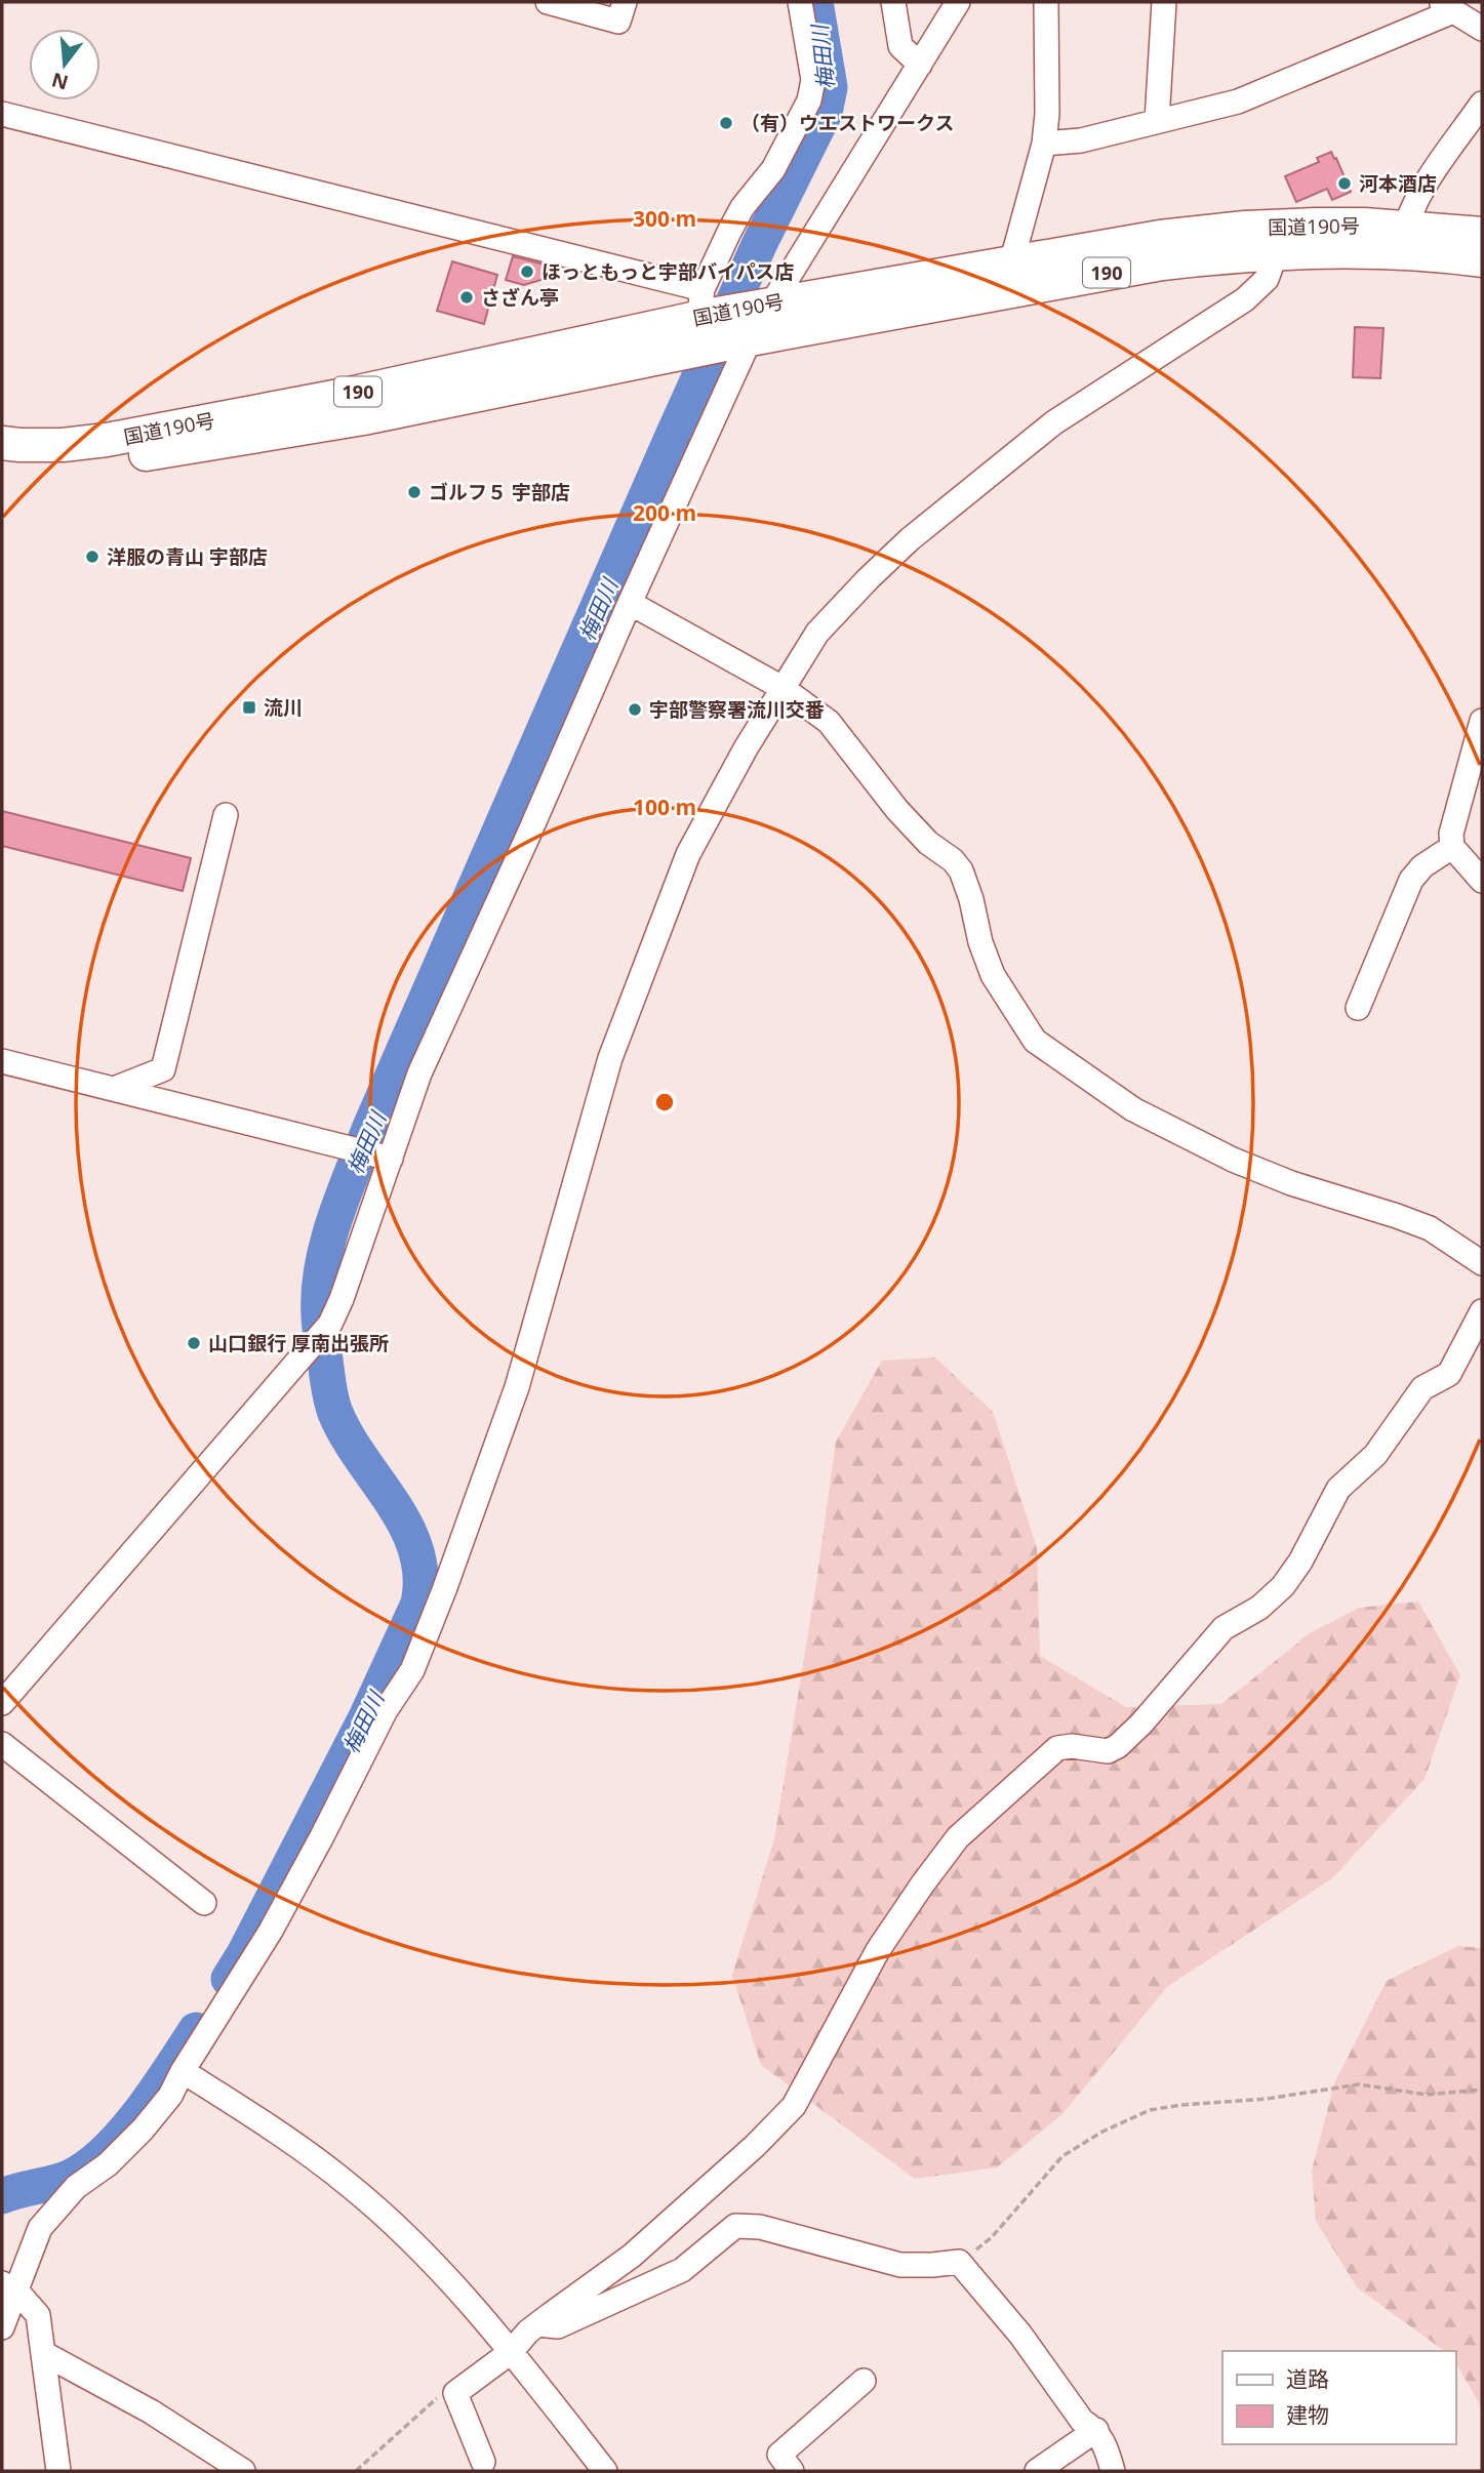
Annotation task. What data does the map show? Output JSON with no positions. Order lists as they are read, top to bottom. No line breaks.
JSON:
{"streets":{"highway":["国道190号","190"]},"water":["梅田川"],"places":{"other":["（有）ウエストワークス","河本酒店","ほっともっと宇部バイパス店","さざん亭","ゴルフ５ 宇部店","洋服の青山 宇部店","宇部警察署流川交番","山口銀行 厚南出張所"],"transit":["流川"]},"legend":["道路","建物"],"north":"bottom","rings":["300 m","200 m","100 m"]}
